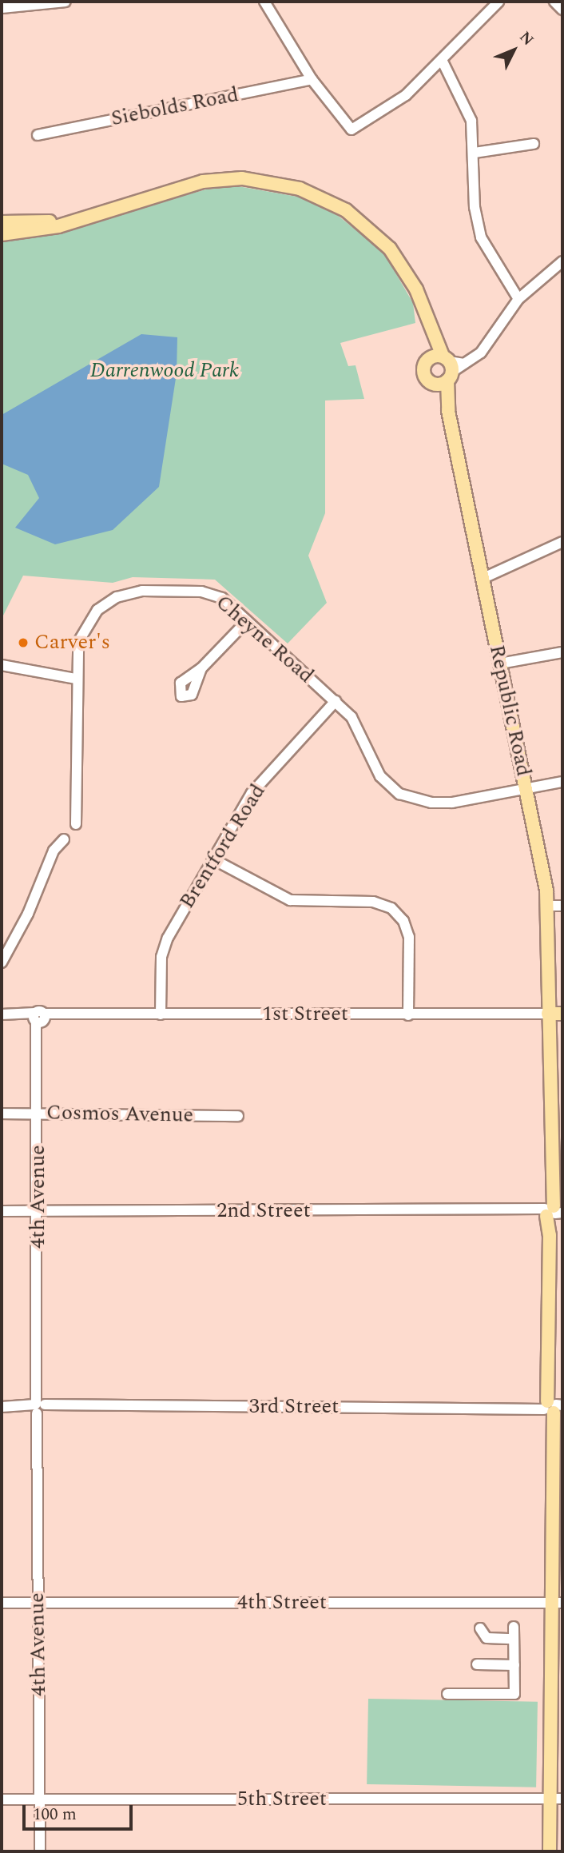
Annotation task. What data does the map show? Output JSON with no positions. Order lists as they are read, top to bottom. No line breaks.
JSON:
{"streets":{"main road":["Republic Road"],"street":["Siebolds Road","Cheyne Road","Brentford Road","1st Street","Cosmos Avenue","4th Avenue","2nd Street","3rd Street","4th Street","5th Street"]},"crossings":[["Cheyne Road","Republic Road"],["Cheyne Road","Brentford Road"],["Republic Road","1st Street"],["Republic Road","2nd Street"],["Brentford Road","1st Street"],["1st Street","4th Avenue"],["Cosmos Avenue","4th Avenue"],["4th Avenue","2nd Street"],["4th Avenue","3rd Street"],["4th Avenue","4th Street"],["4th Avenue","5th Street"]],"parks":["Darrenwood Park"],"places":["Carver's"],"scale_bar":"100 m","north":"top right"}
